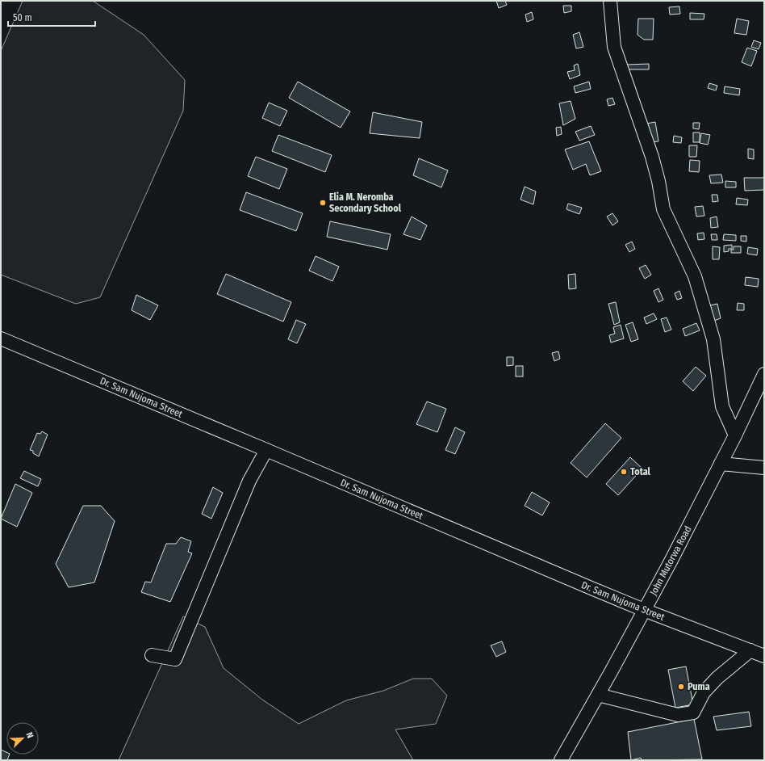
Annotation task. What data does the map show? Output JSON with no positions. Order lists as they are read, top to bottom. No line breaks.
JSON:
{"streets":{"street":["Dr. Sam Nujoma Street","John Mutorwa Road"]},"crossings":[["Dr. Sam Nujoma Street","John Mutorwa Road"]],"places":["Elia M. Neromba Secondary School","Total","Puma"],"scale_bar":"50 m","north":"top right"}
